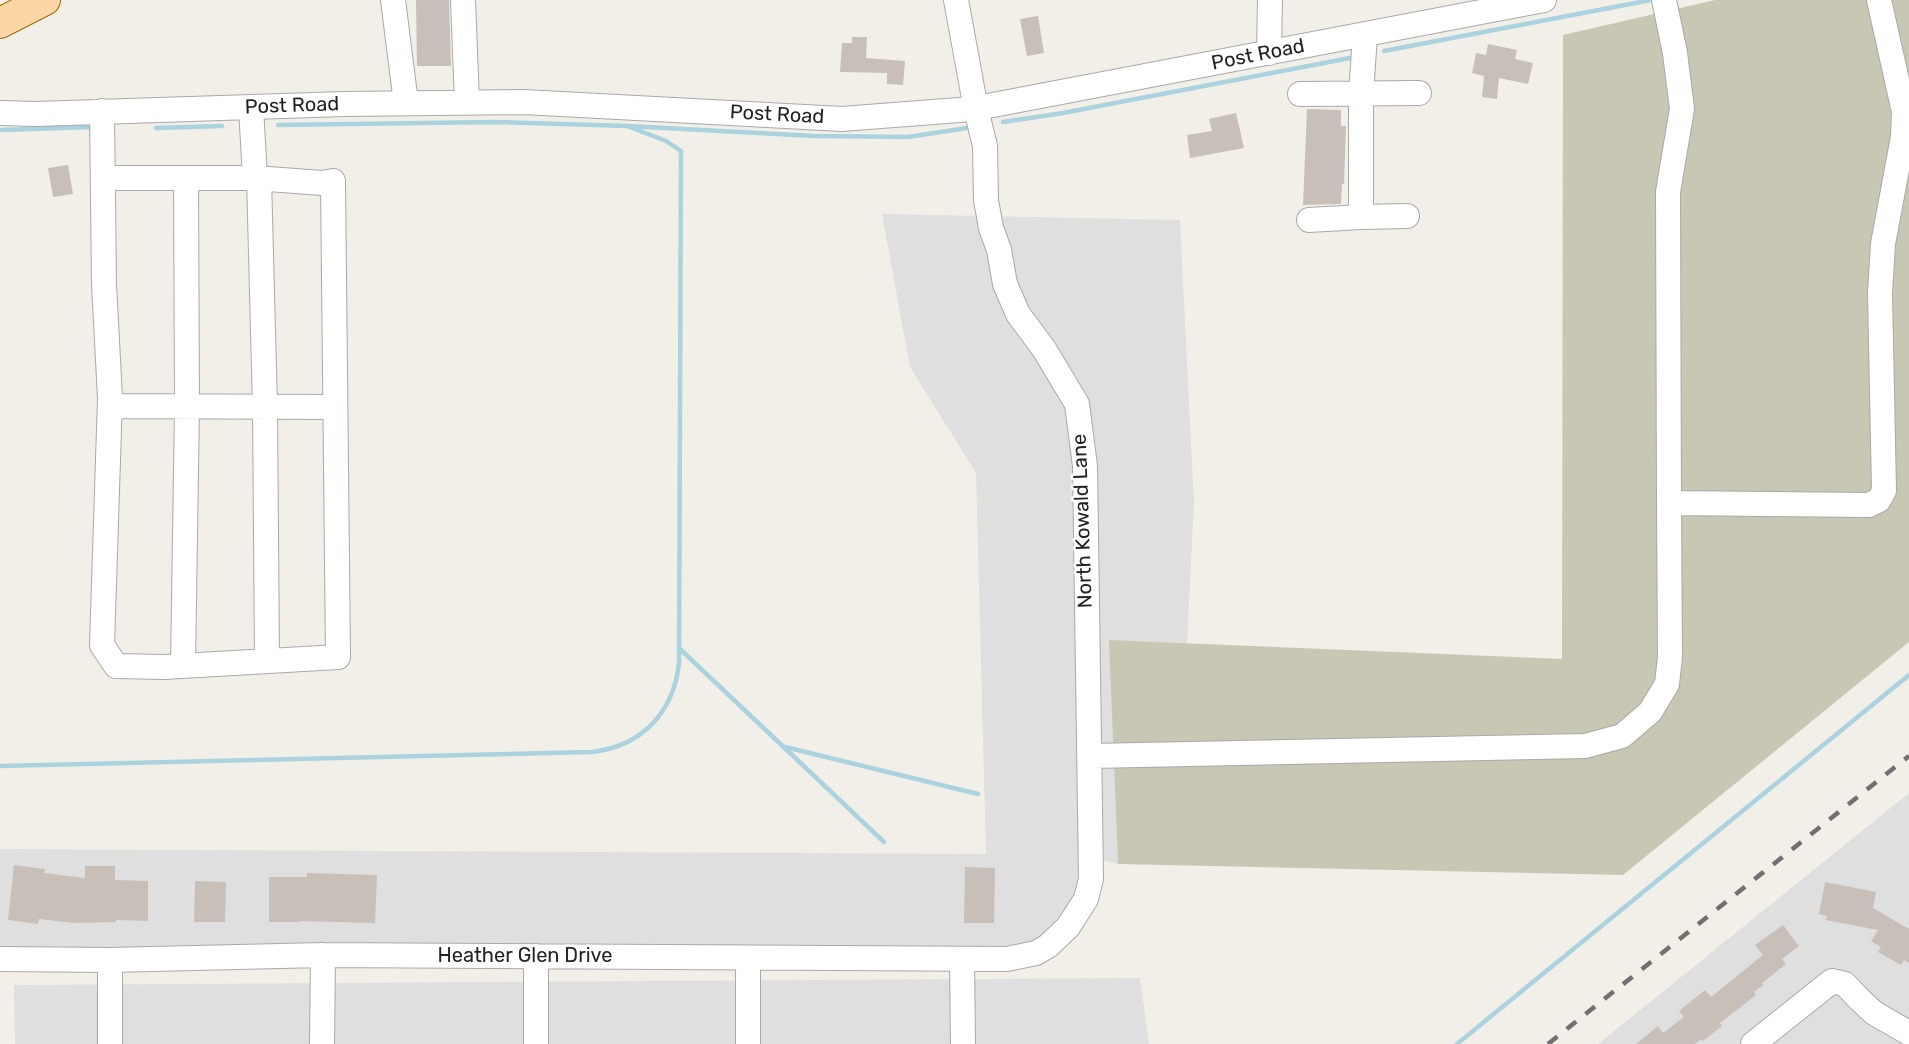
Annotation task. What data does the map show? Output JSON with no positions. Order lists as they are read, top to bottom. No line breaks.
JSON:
{"streets":{"street":["Post Road","North Kowald Lane","Heather Glen Drive"]},"crossings":[["Post Road","North Kowald Lane"],["North Kowald Lane","Heather Glen Drive"]]}
